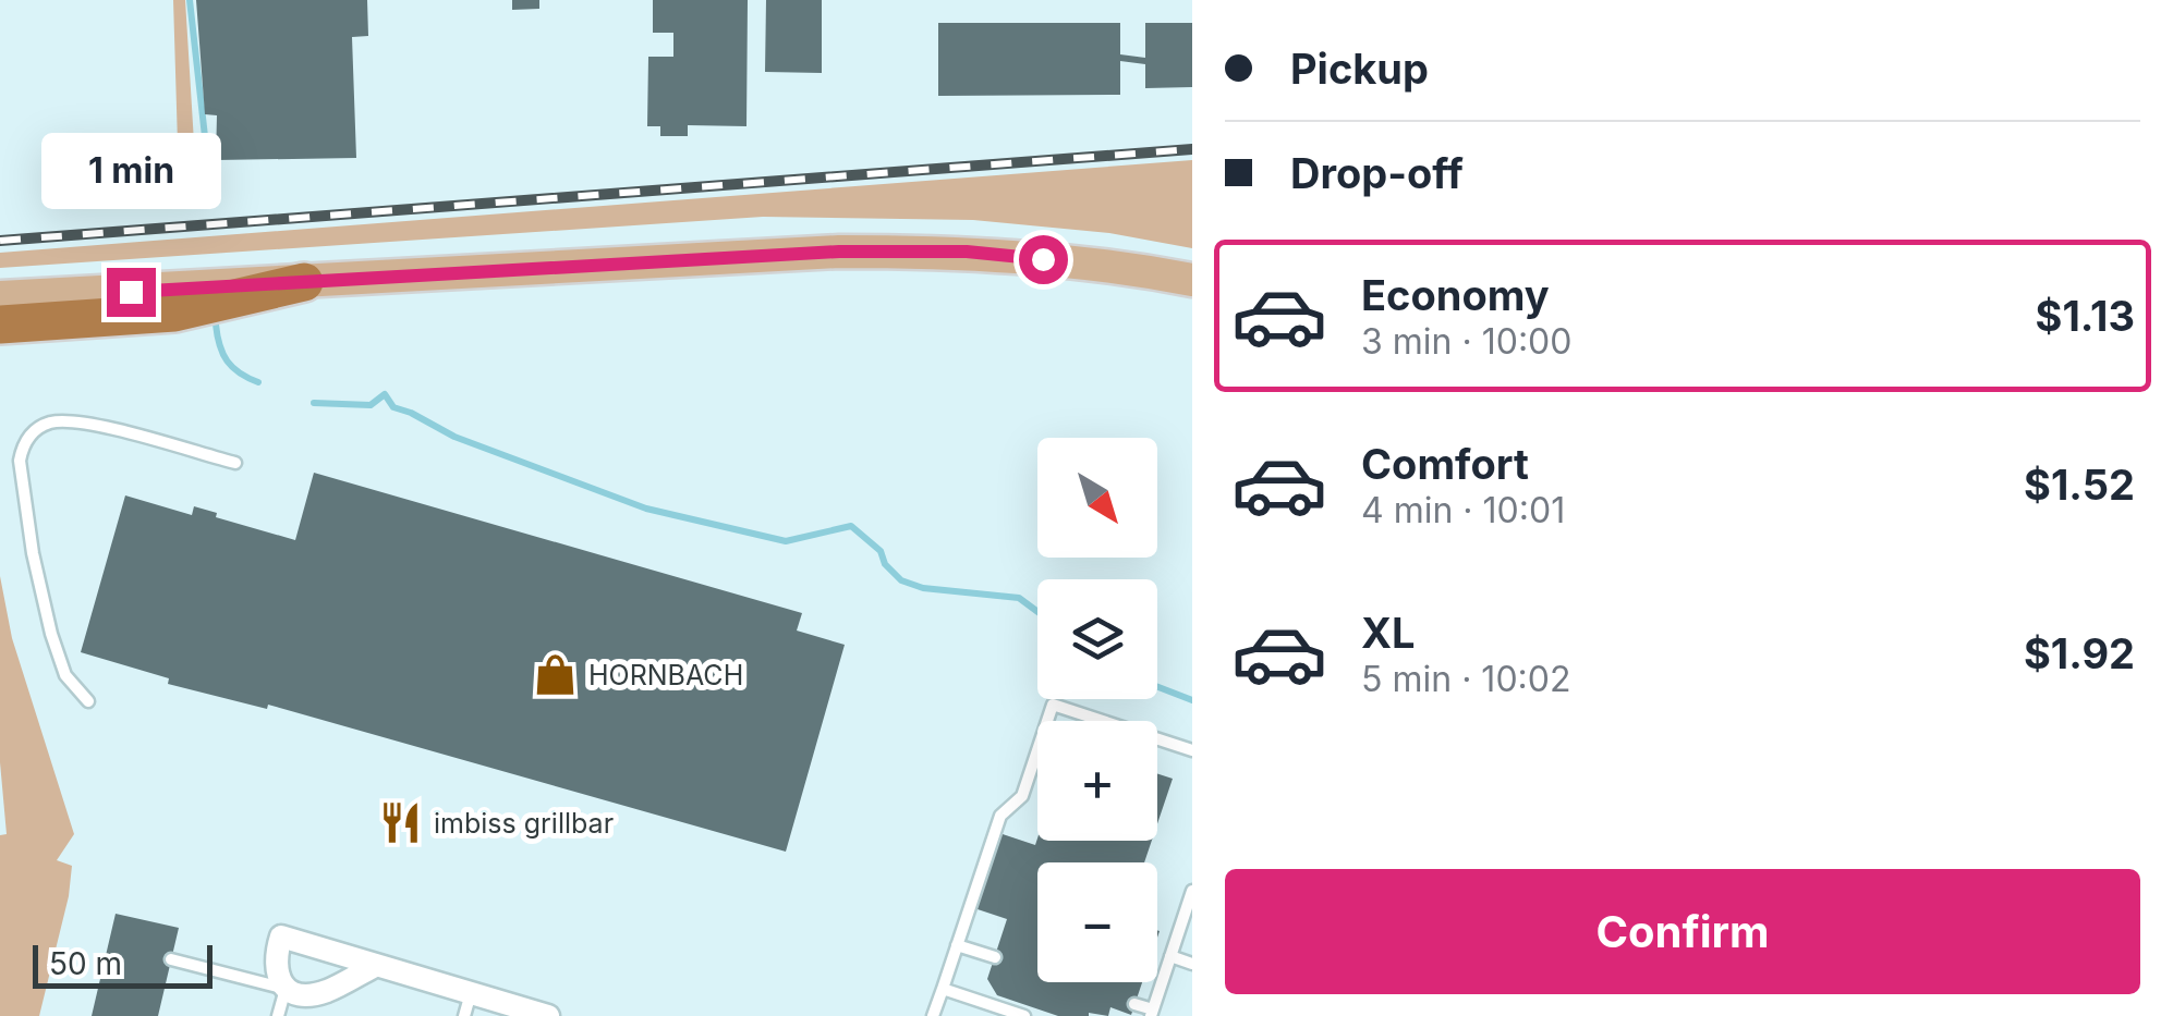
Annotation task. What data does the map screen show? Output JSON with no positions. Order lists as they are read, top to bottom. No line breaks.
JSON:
{"places":{"shop":["HORNBACH"],"restaurant":["imbiss grillbar"]},"scale_bar":"50 m","north":"bottom right","page":{"banner":["Pickup","Drop-off"],"bubble":"1 min","list":[{"name":"Economy","note":"3 min · 10:00","value":"$1.13"},{"name":"Comfort","note":"4 min · 10:01","value":"$1.52"},{"name":"XL","note":"5 min · 10:02","value":"$1.92"}],"map_buttons":["+","−"],"buttons":"Confirm","scale":"50 m"}}
